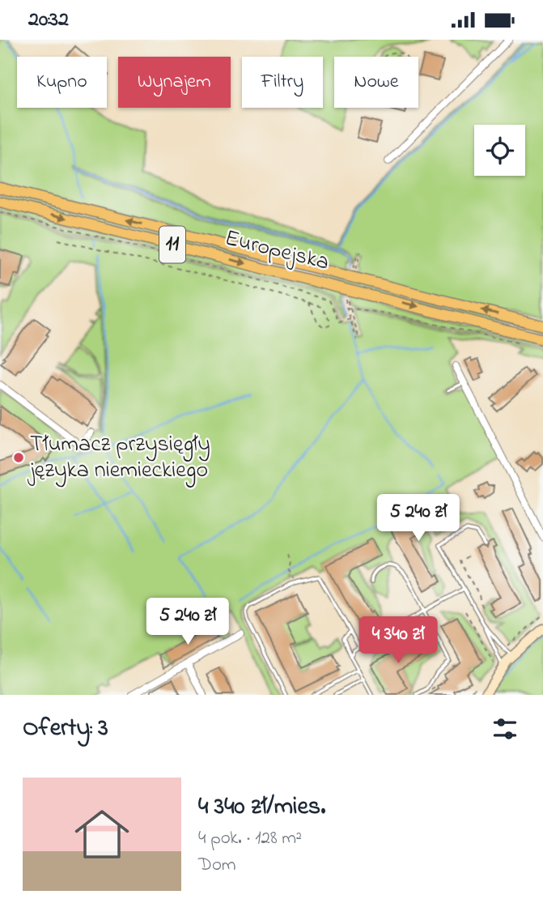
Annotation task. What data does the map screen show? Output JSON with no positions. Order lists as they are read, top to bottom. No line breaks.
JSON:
{"streets":{"main road":["11","Europejska"]},"places":["Tłumacz przysięgły języka niemieckiego"],"page":{"status":"20:32","chip":["Kupno","Wynajem","Filtry","Nowe"],"price":["5 240 zł","5 240 zł","4 340 zł"],"heading":"Oferty: 3","list":[{"name":"4 340 zł/mies.","note":"4 pok. · 128 m² · Dom"}]}}
